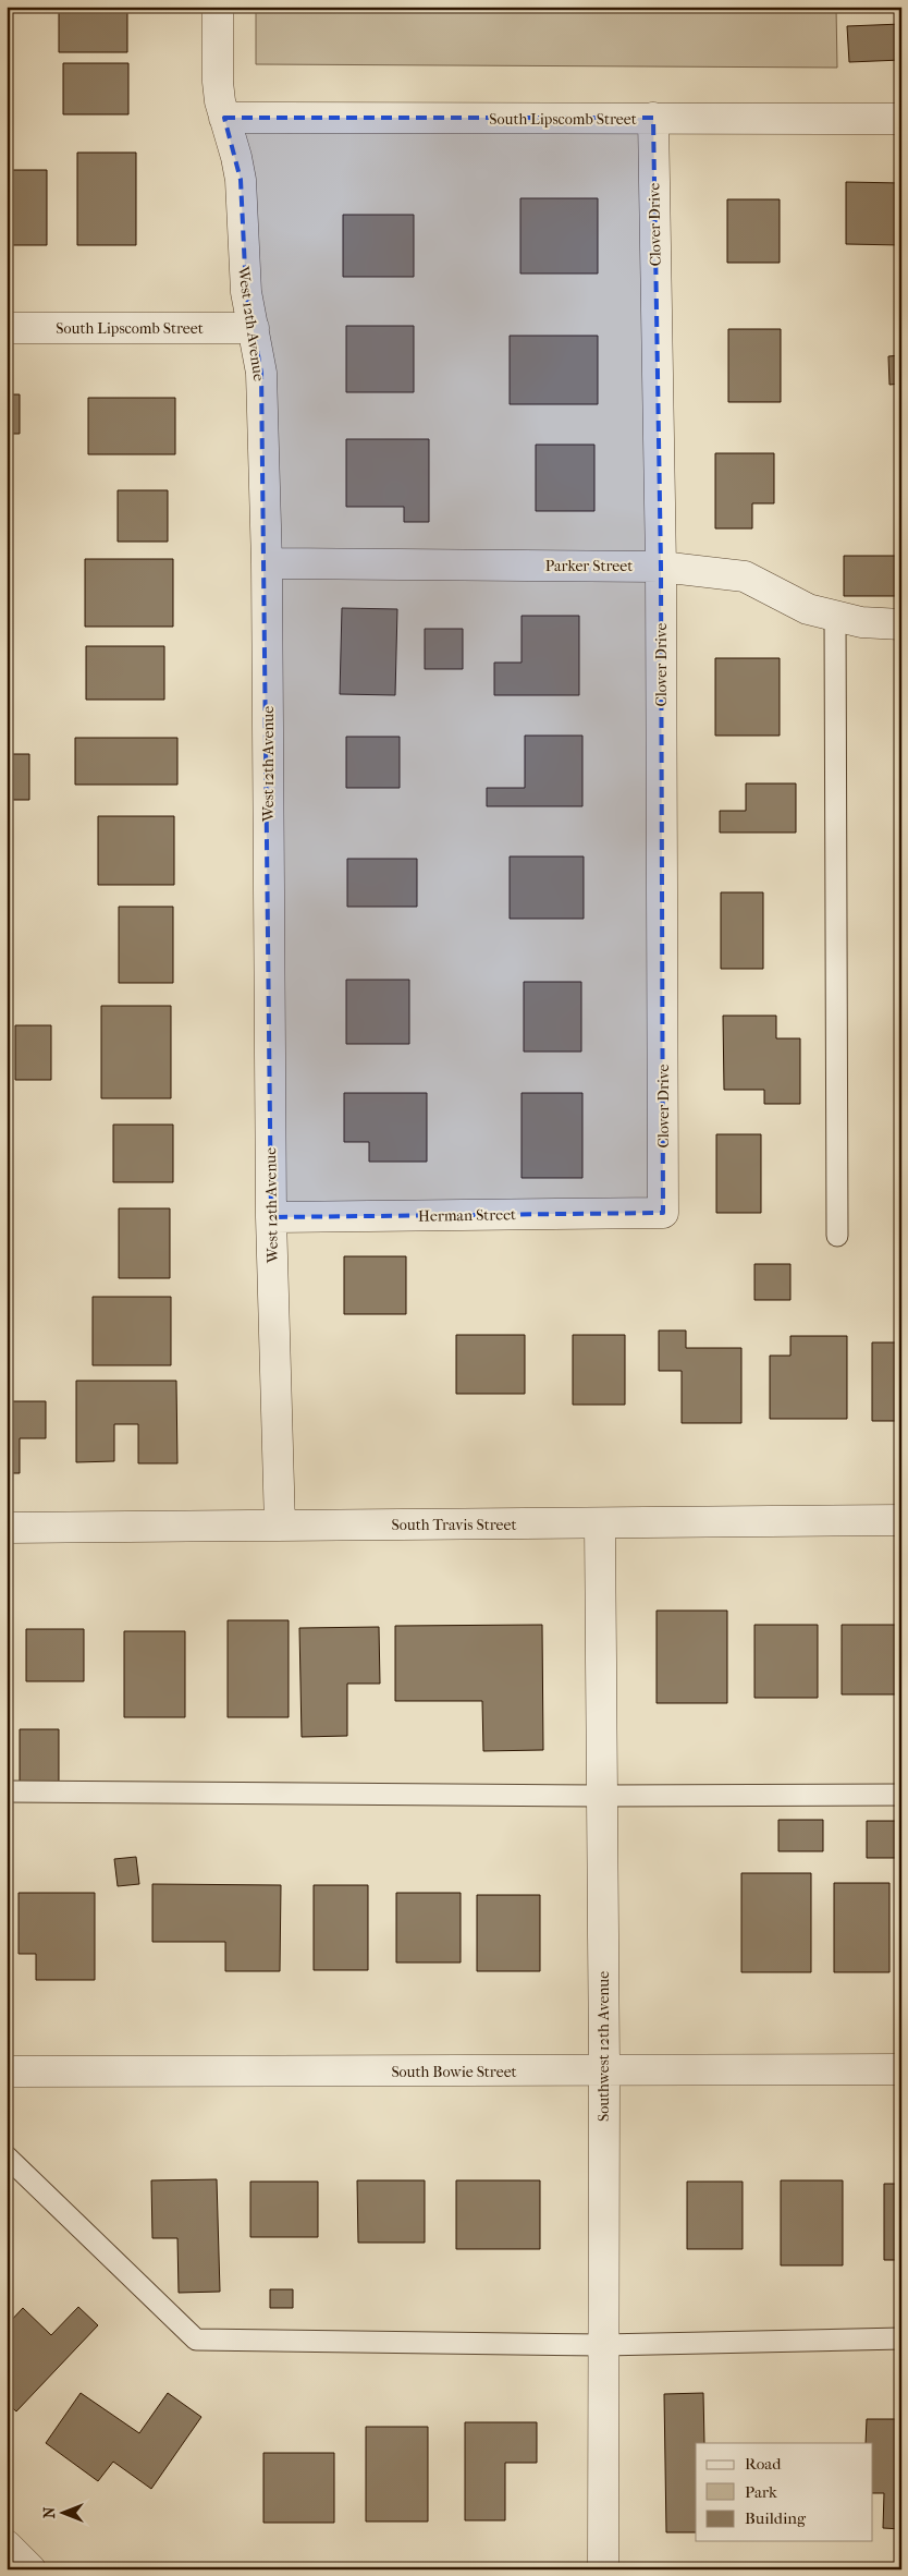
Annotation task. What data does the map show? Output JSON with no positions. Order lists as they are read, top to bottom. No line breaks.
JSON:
{"streets":{"street":["South Lipscomb Street","Clover Drive","West 12th Avenue","Parker Street","Herman Street","South Travis Street","Southwest 12th Avenue","South Bowie Street"]},"crossings":[["South Lipscomb Street","Clover Drive"],["South Lipscomb Street","West 12th Avenue"],["Clover Drive","Parker Street"],["Clover Drive","Herman Street"],["West 12th Avenue","Parker Street"],["West 12th Avenue","Herman Street"],["West 12th Avenue","South Travis Street"],["South Travis Street","Southwest 12th Avenue"],["Southwest 12th Avenue","South Bowie Street"]],"legend":["Road","Park","Building"],"north":"left"}
